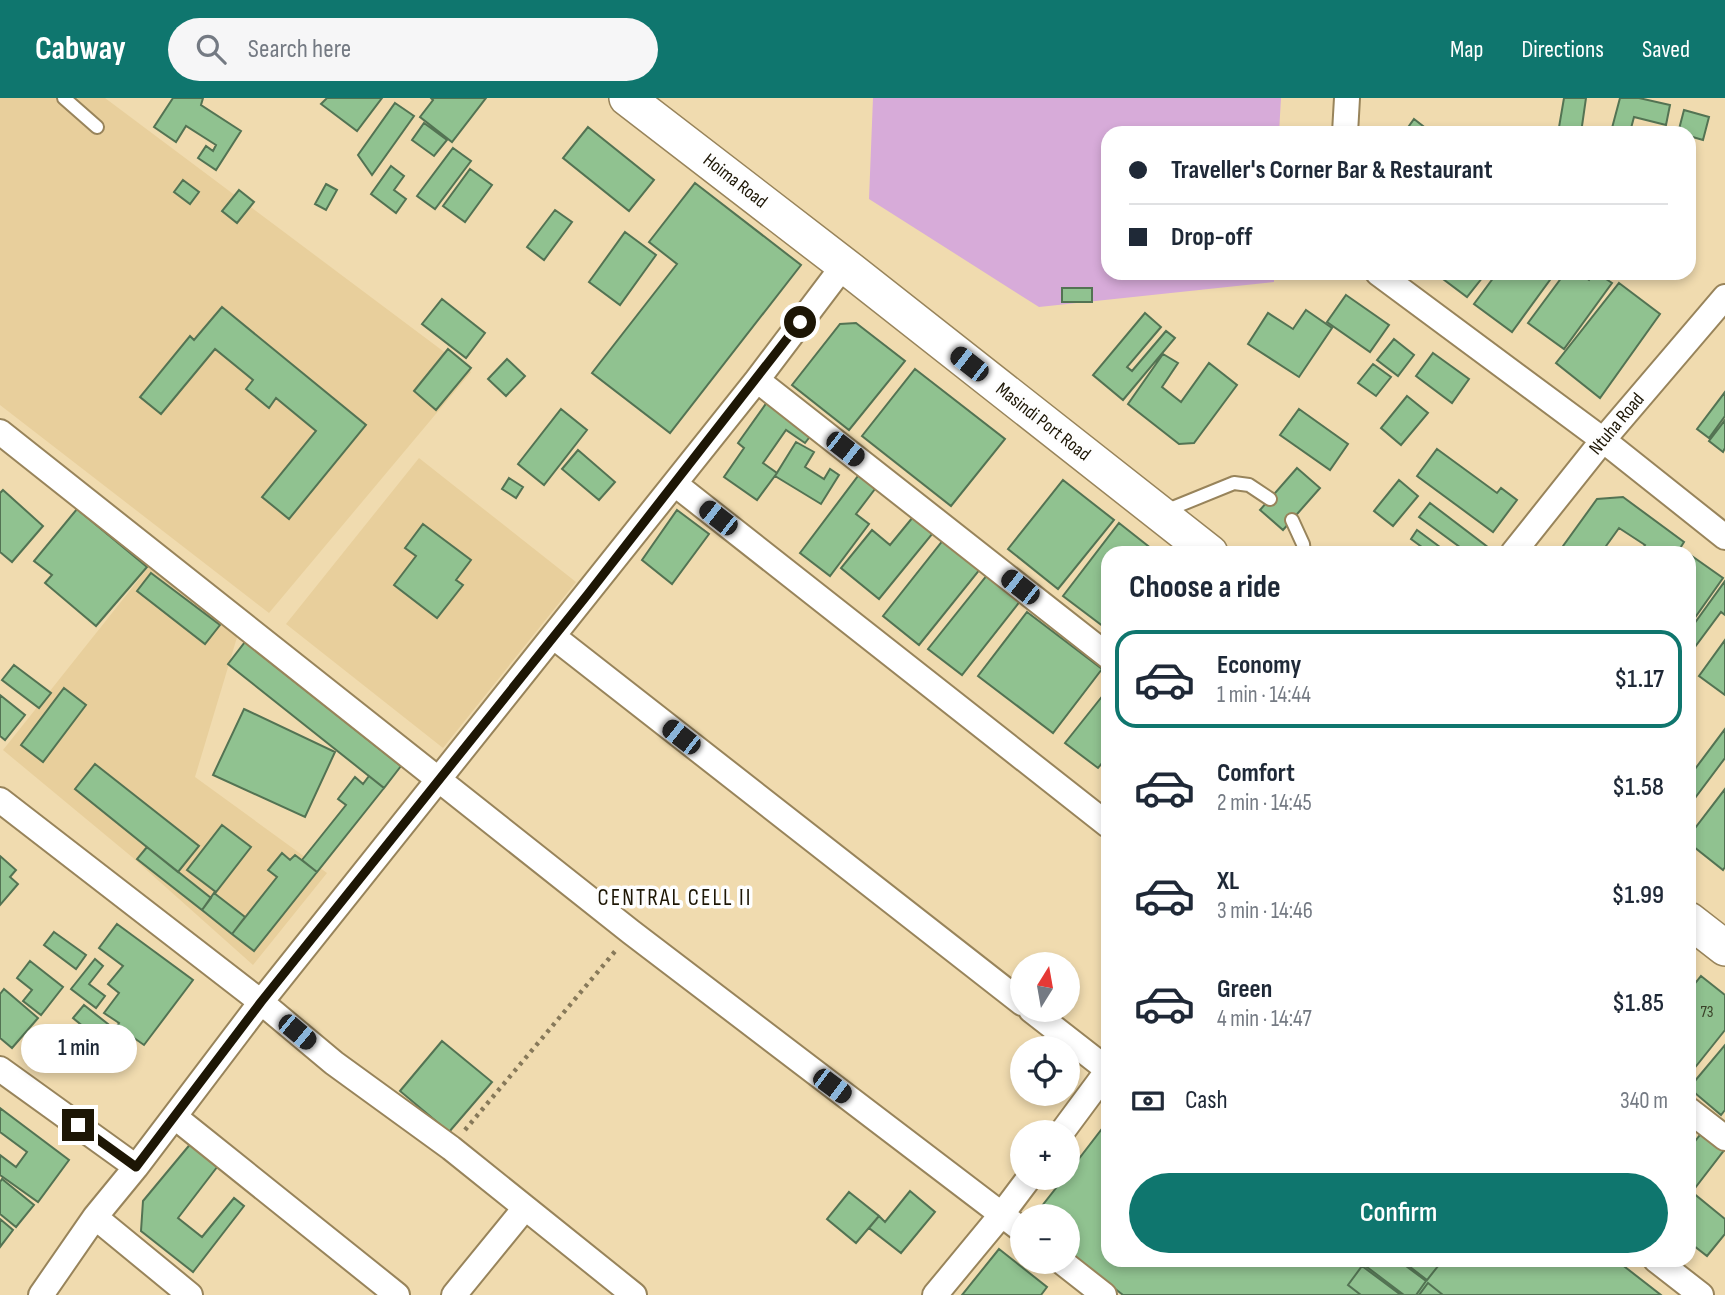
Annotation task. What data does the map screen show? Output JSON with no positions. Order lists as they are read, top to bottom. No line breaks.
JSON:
{"streets":{"main road":["Hoima Road","Masindi Port Road"],"street":["Ntuha Road"]},"crossings":[["Hoima Road","Masindi Port Road"]],"districts":["CENTRAL CELL II"],"house_numbers":["73"],"north":"top","page":{"header":"Cabway","search":"Search here","nav":["Map","Directions","Saved"],"banner":["Traveller's Corner Bar & Restaurant","Drop-off"],"heading":"Choose a ride","list":[{"name":"Economy","note":"1 min · 14:44","value":"$1.17"},{"name":"Comfort","note":"2 min · 14:45","value":"$1.58"},{"name":"XL","note":"3 min · 14:46","value":"$1.99"},{"name":"Green","note":"4 min · 14:47","value":"$1.85"}],"map_buttons":["+","−"],"bubble":"1 min","pay":["Cash","340 m"],"buttons":"Confirm"}}
